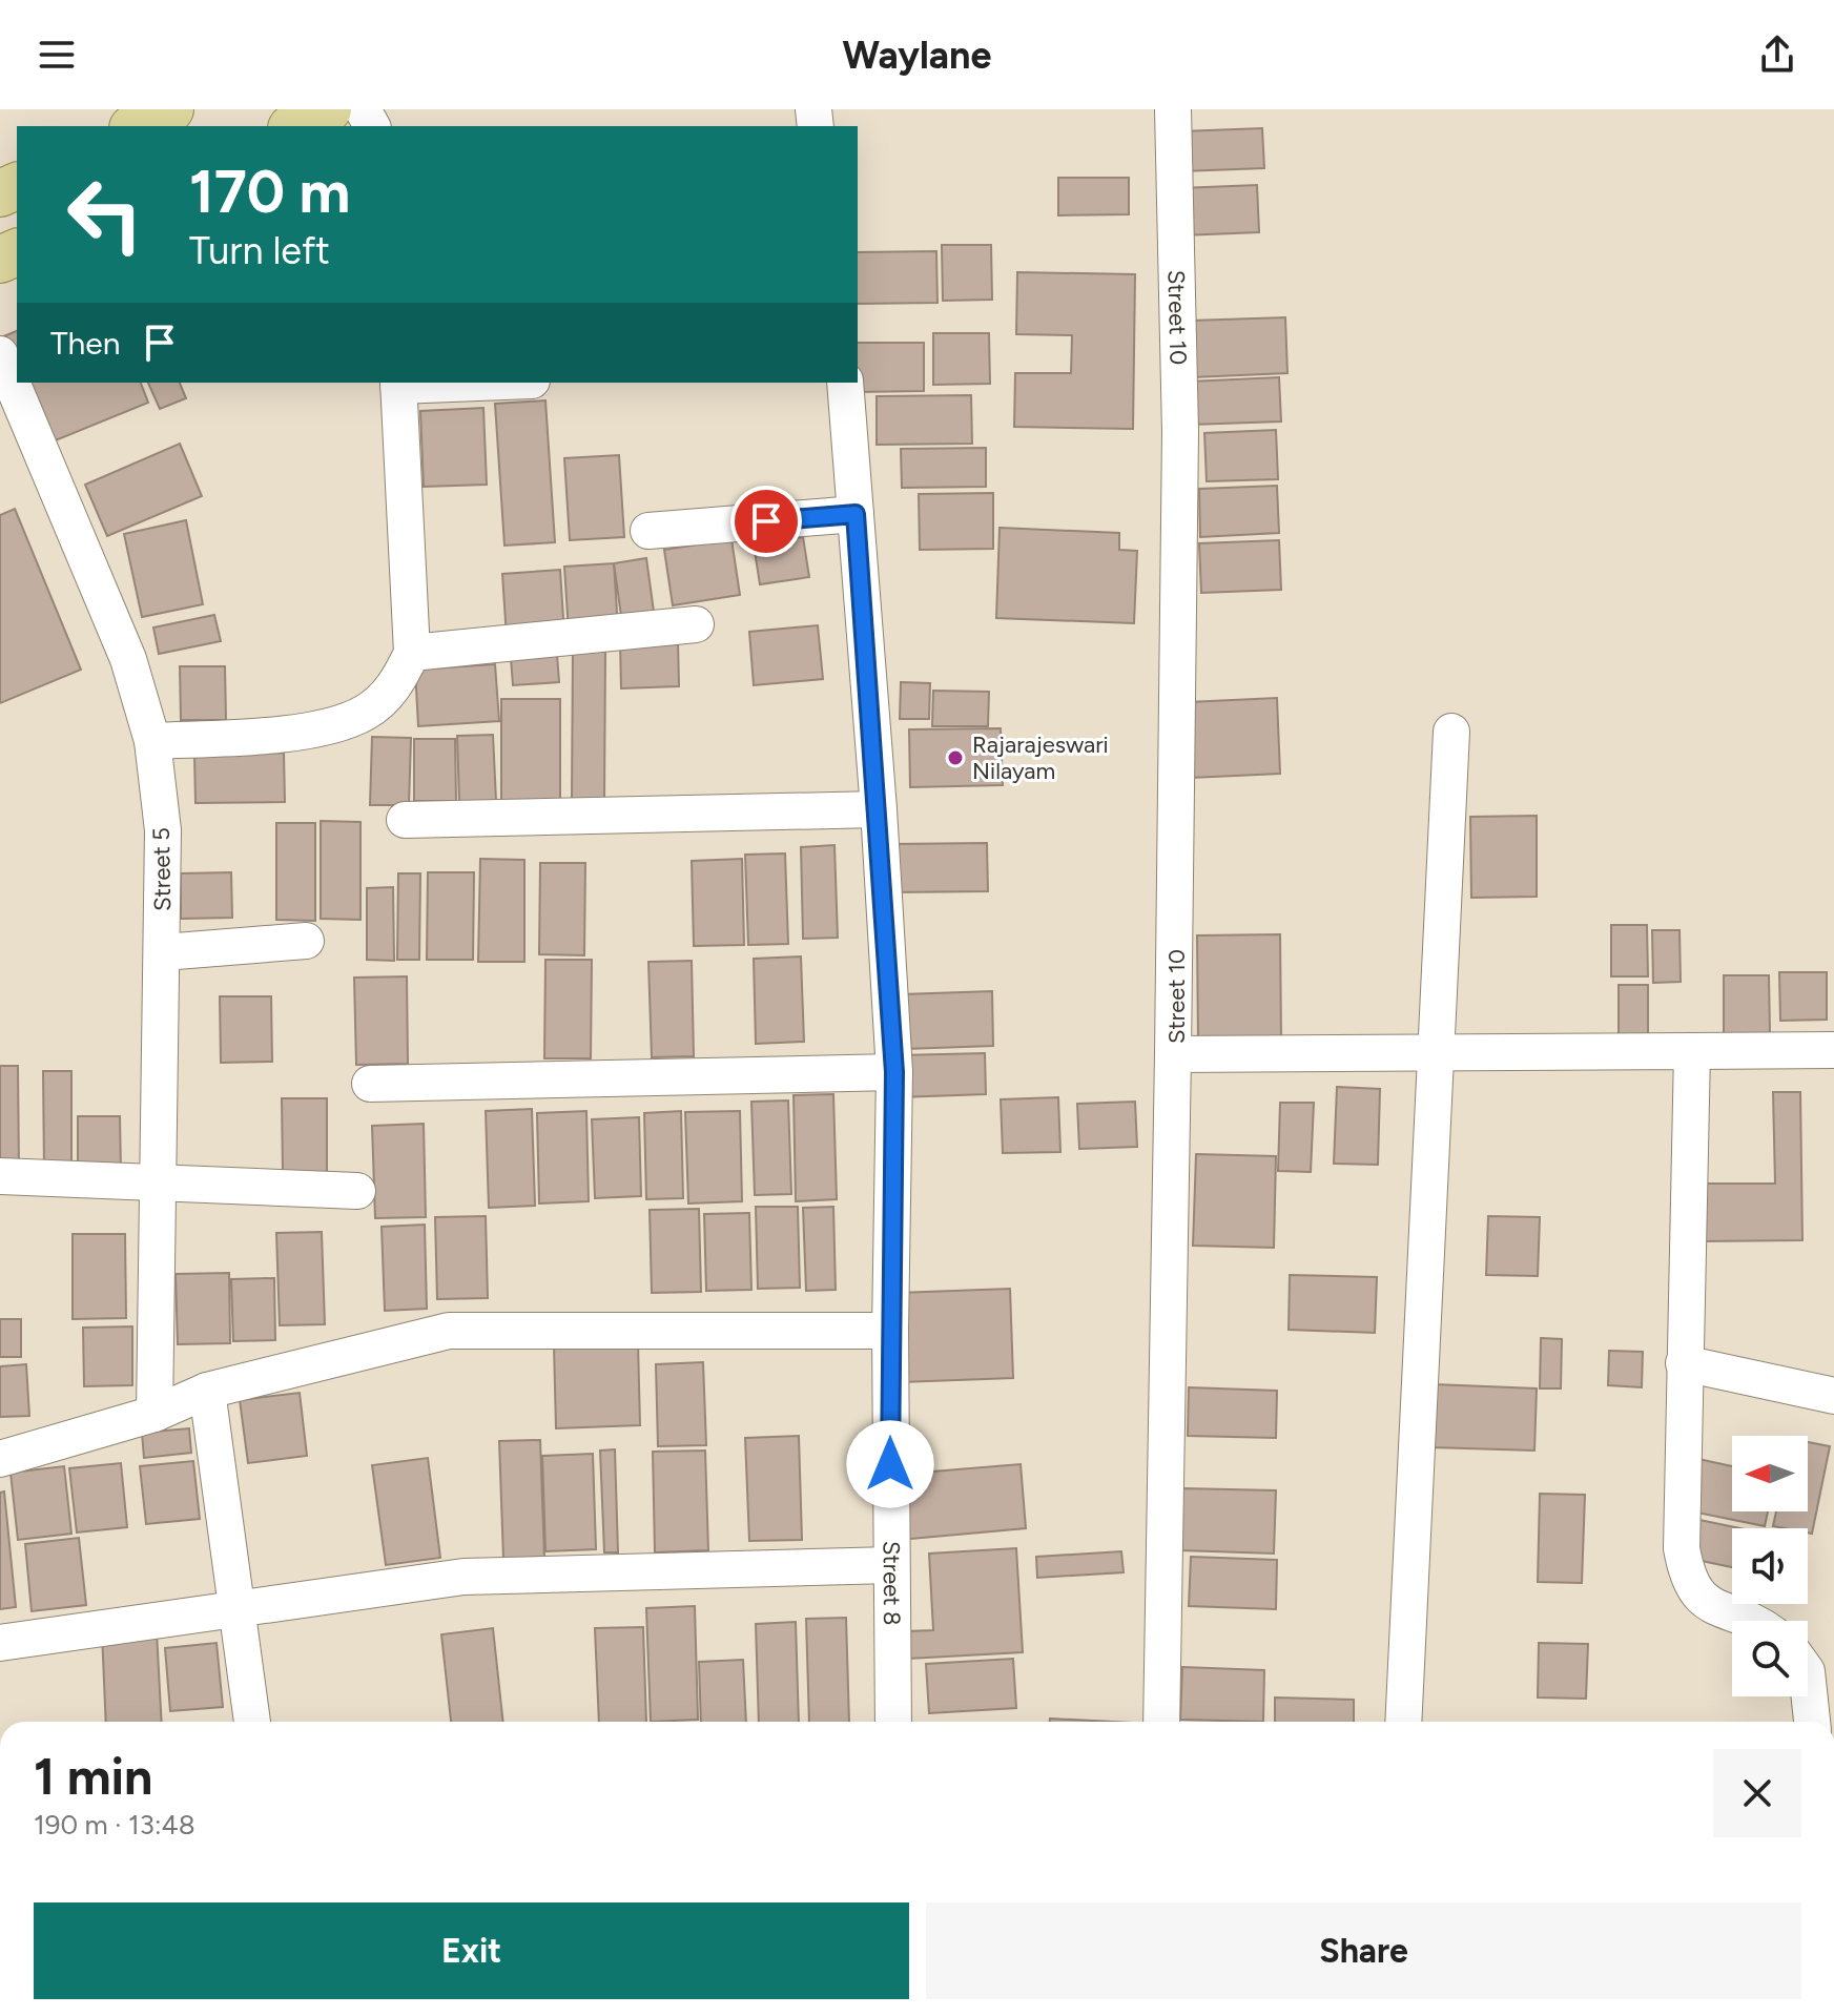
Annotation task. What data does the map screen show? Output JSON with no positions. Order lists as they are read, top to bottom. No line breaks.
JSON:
{"streets":{"street":["Street 10","Street 5","Street 8"]},"places":["Rajarajeswari Nilayam"],"north":"left","page":{"header":"Waylane","turn":["170 m","Turn left"],"then":"Then","heading":["1 min","190 m · 13:48"],"buttons":["Exit","Share"]}}
